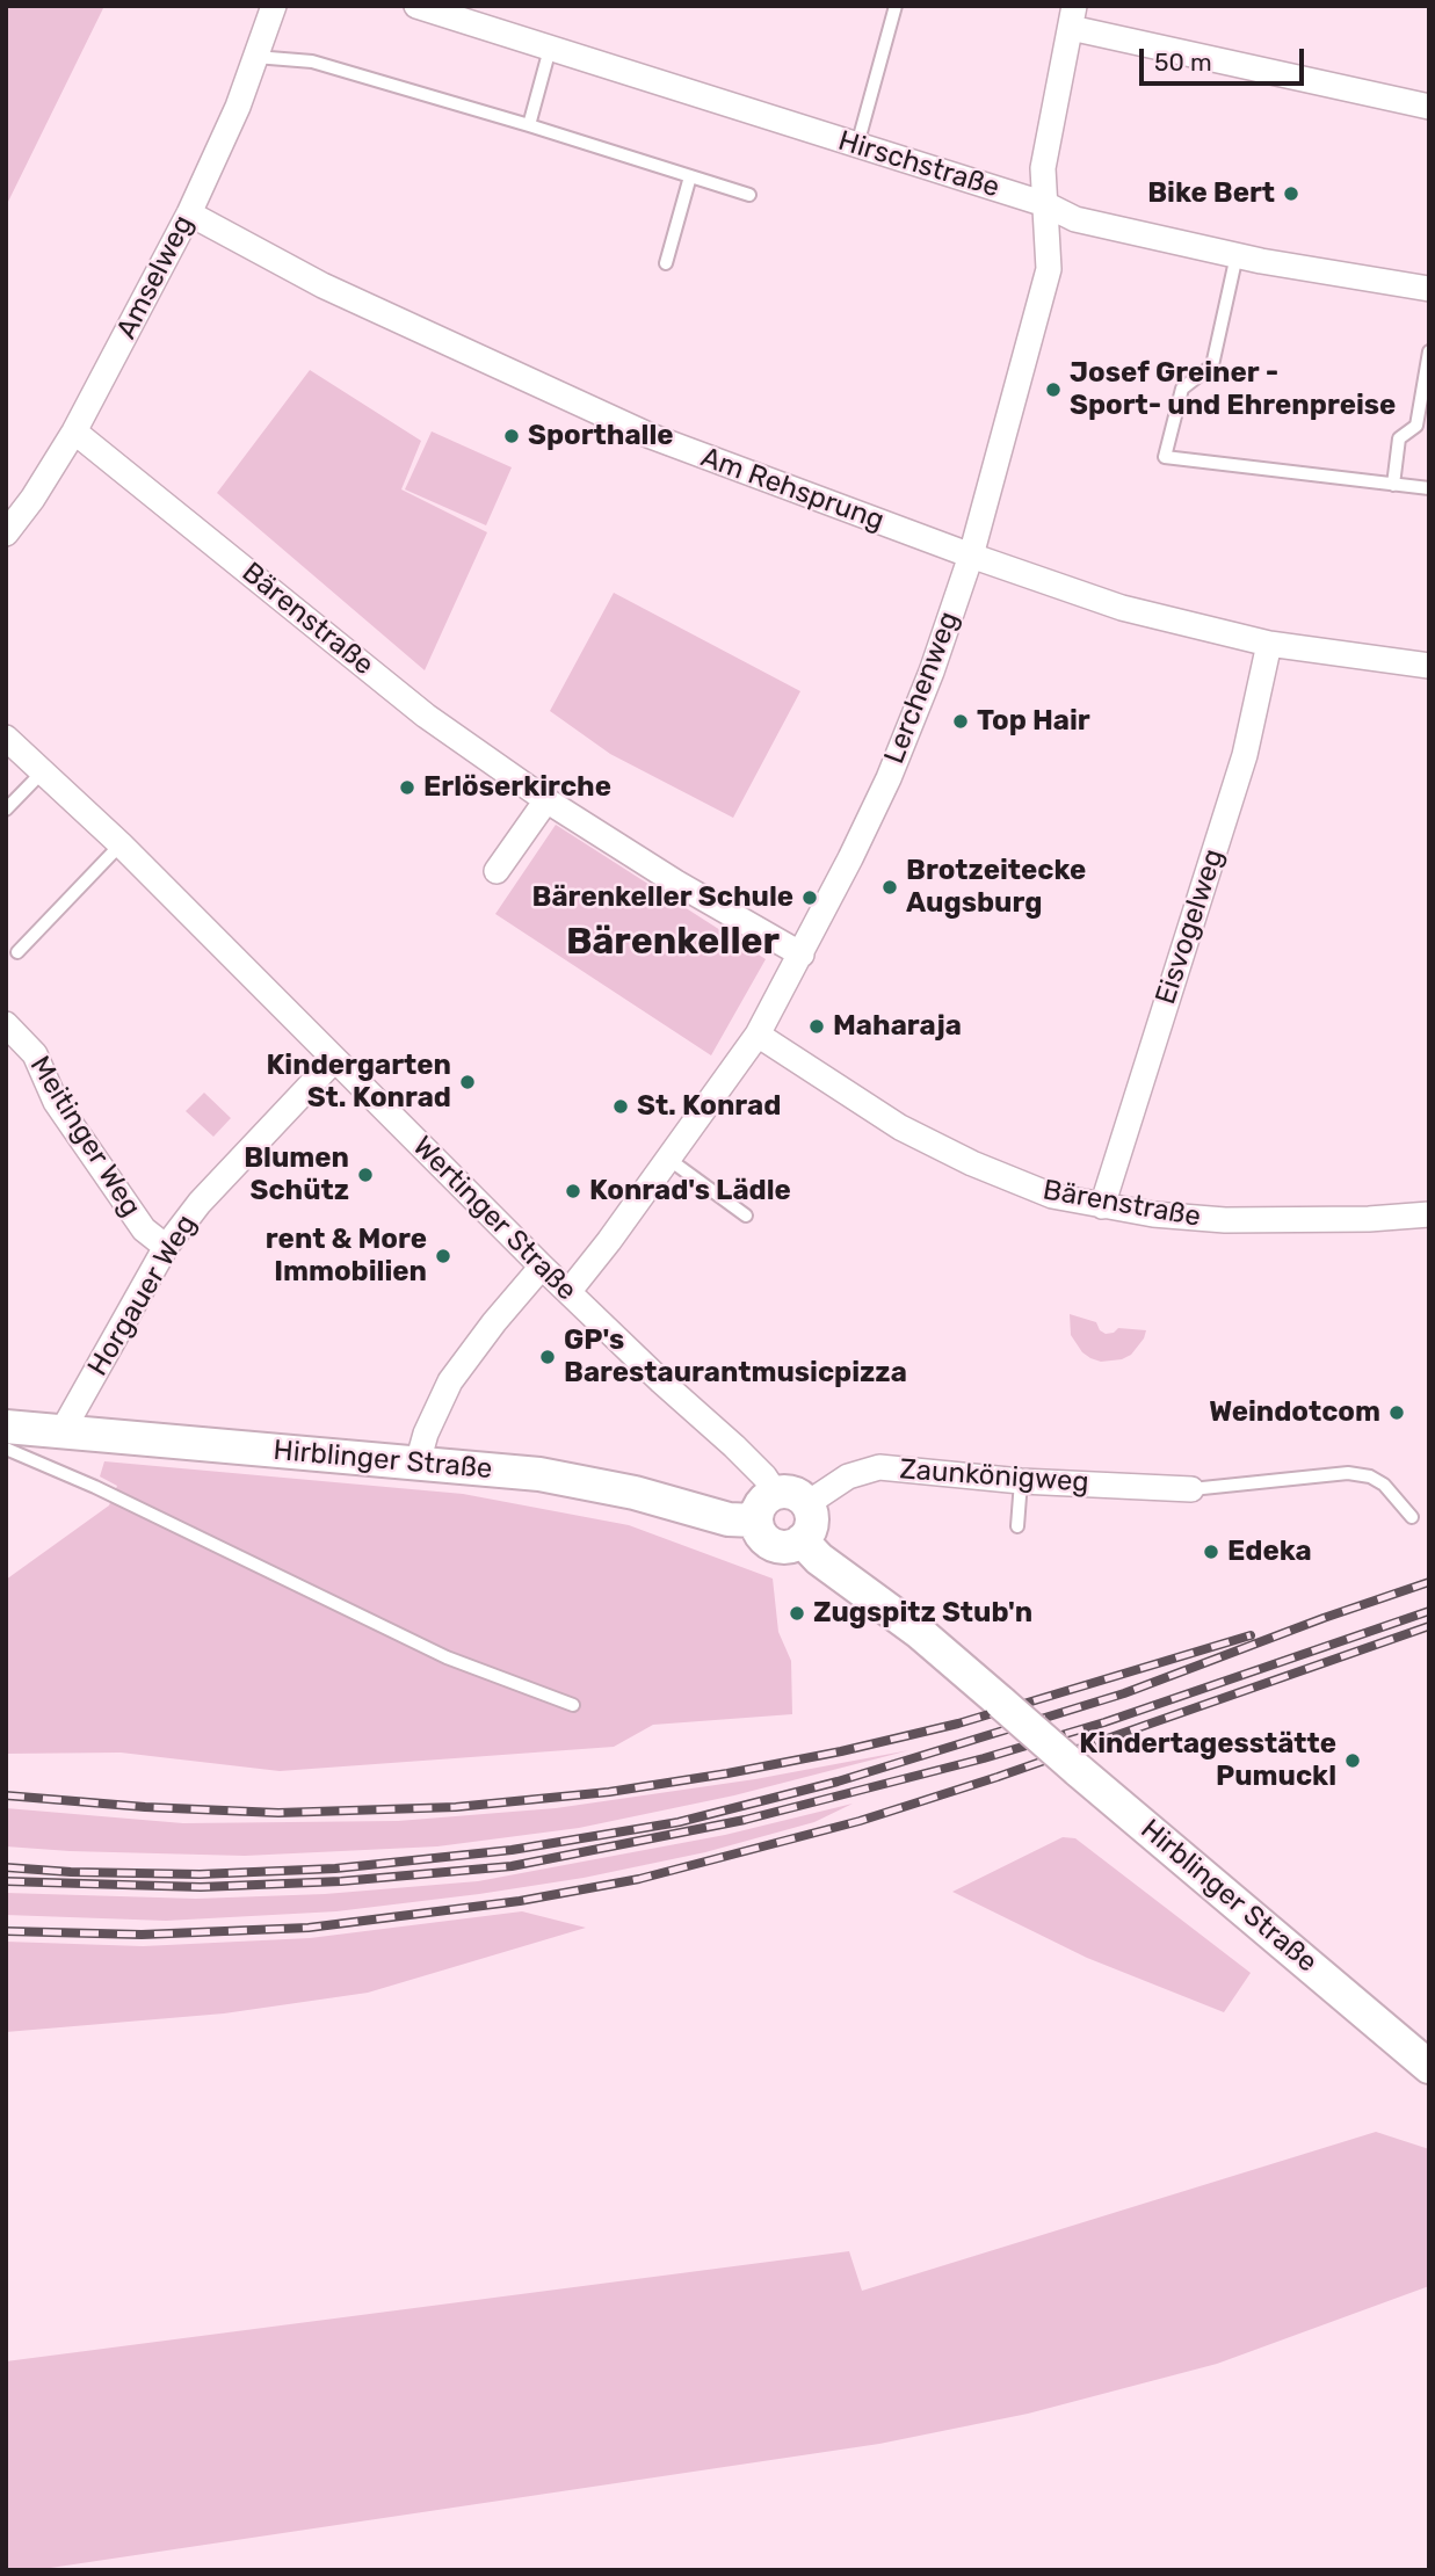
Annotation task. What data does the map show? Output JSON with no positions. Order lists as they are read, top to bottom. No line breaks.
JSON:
{"streets":{"street":["Hirschstraße","Amselweg","Am Rehsprung","Bärenstraße","Lerchenweg","Eisvogelweg","Meitinger Weg","Wertinger Straße","Horgauer Weg","Hirblinger Straße","Zaunkönigweg"]},"crossings":[["Hirschstraße","Lerchenweg"],["Amselweg","Am Rehsprung"],["Amselweg","Bärenstraße"],["Am Rehsprung","Lerchenweg"],["Am Rehsprung","Eisvogelweg"],["Bärenstraße","Lerchenweg"],["Bärenstraße","Eisvogelweg"],["Lerchenweg","Wertinger Straße"],["Meitinger Weg","Horgauer Weg"],["Wertinger Straße","Horgauer Weg"],["Wertinger Straße","Hirblinger Straße"],["Wertinger Straße","Zaunkönigweg"],["Horgauer Weg","Hirblinger Straße"],["Hirblinger Straße","Zaunkönigweg"]],"districts":["Bärenkeller"],"places":["Bike Bert","Josef Greiner - Sport- und Ehrenpreise","Sporthalle","Top Hair","Erlöserkirche","Brotzeitecke Augsburg","Bärenkeller Schule","Maharaja","Kindergarten St. Konrad","St. Konrad","Blumen Schütz","Konrad's Lädle","rent & More Immobilien","GP's Barestaurantmusicpizza","Weindotcom","Edeka","Zugspitz Stub'n","Kindertagesstätte Pumuckl"],"scale_bar":"50 m"}
